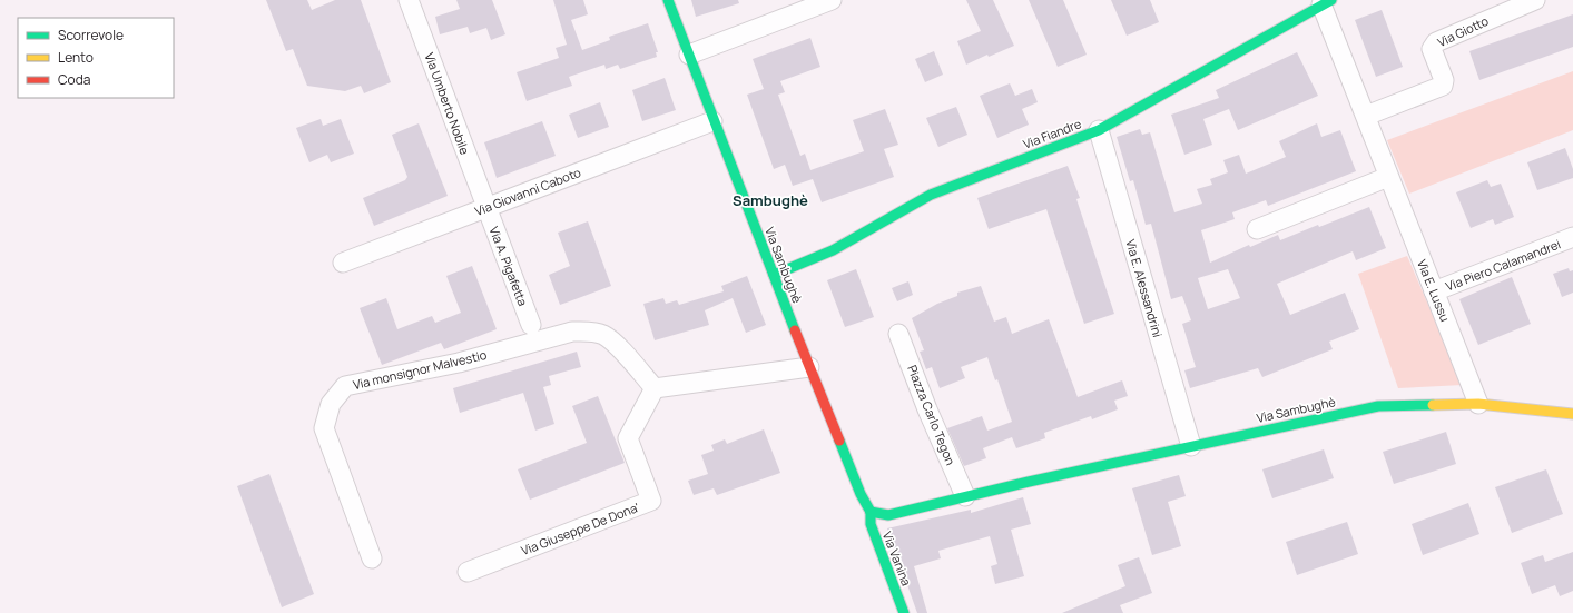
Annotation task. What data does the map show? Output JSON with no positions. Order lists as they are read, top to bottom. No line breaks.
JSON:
{"streets":{"street":["Via Giotto","Via Umberto Nobile","Via Fiandre","Via Giovanni Caboto","Via Sambughè","Via Piero Calamandrei","Via A. Pigafetta","Via E. Alessandrini","Via E. Lussu","Via monsignor Malvestio","Piazza Carlo Tegon","Via Giuseppe De Dona'","Via Vanina"]},"crossings":[["Via Giotto","Via E. Lussu"],["Via Umberto Nobile","Via Giovanni Caboto"],["Via Umberto Nobile","Via A. Pigafetta"],["Via Fiandre","Via Sambughè"],["Via Fiandre","Via E. Alessandrini"],["Via Fiandre","Via E. Lussu"],["Via Giovanni Caboto","Via Sambughè"],["Via Giovanni Caboto","Via A. Pigafetta"],["Via Sambughè","Via E. Alessandrini"],["Via Sambughè","Via E. Lussu"],["Via Sambughè","Piazza Carlo Tegon"],["Via Sambughè","Via Vanina"],["Via Piero Calamandrei","Via E. Lussu"],["Via monsignor Malvestio","Via Giuseppe De Dona'"]],"districts":["Sambughè"],"legend":["Scorrevole","Lento","Coda"]}
